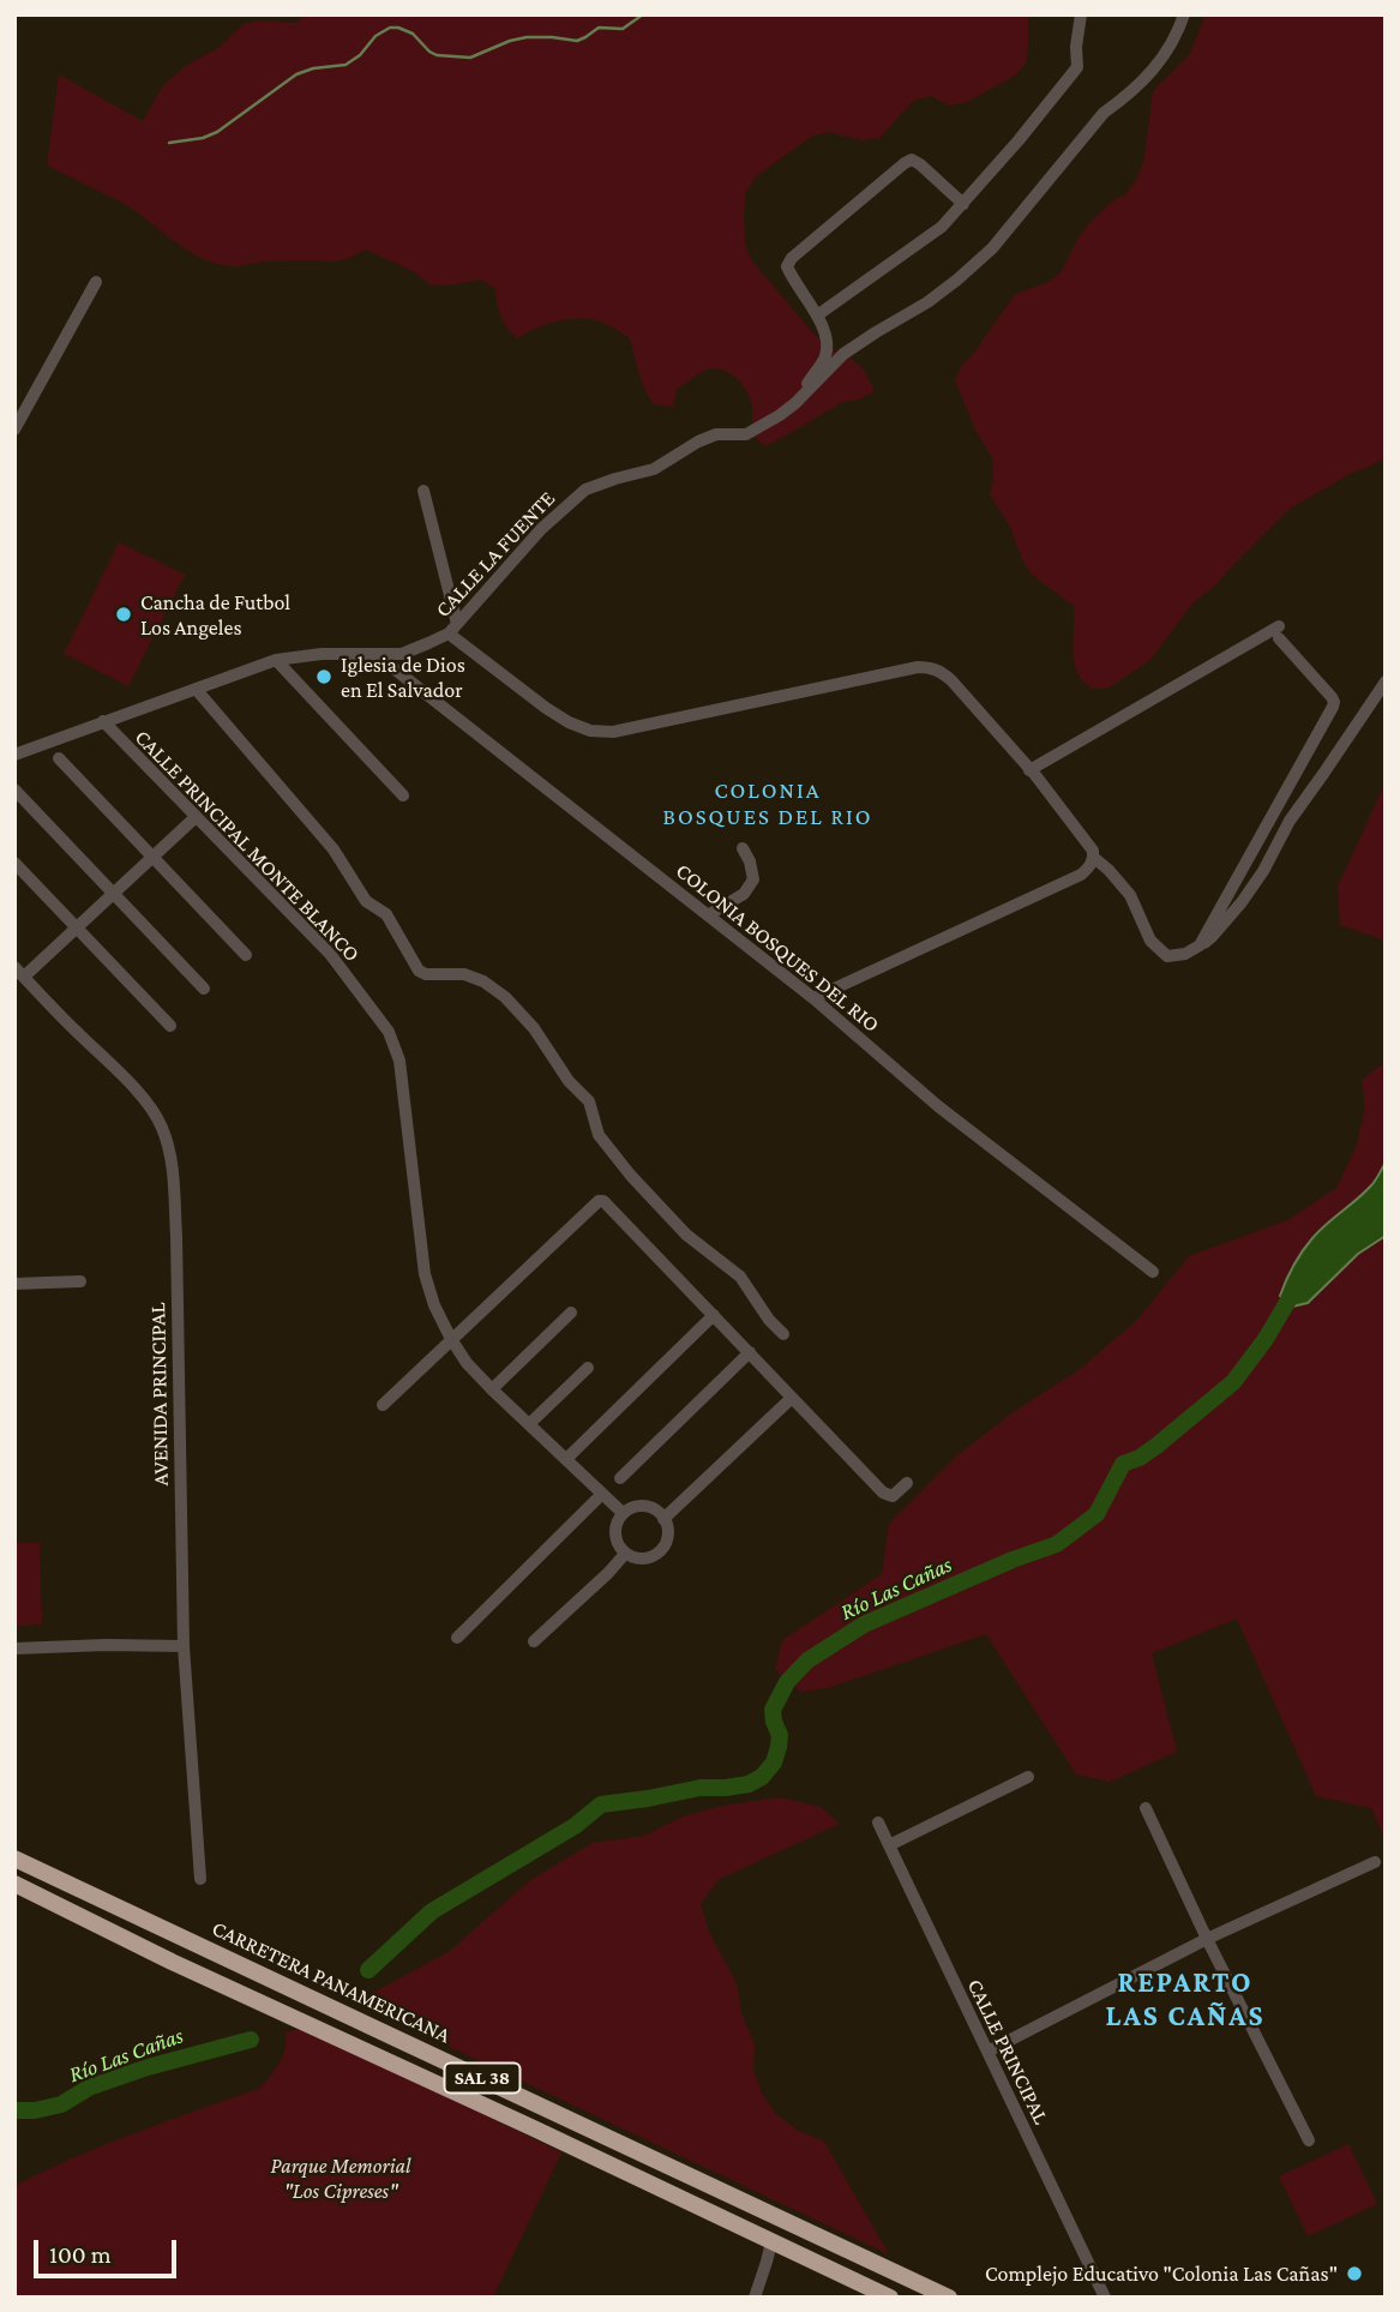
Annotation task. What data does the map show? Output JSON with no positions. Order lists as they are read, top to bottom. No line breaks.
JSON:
{"streets":{"highway":["CARRETERA PANAMERICANA","SAL 38"],"street":["CALLE LA FUENTE","CALLE PRINCIPAL MONTE BLANCO","COLONIA BOSQUES DEL RIO","AVENIDA PRINCIPAL","CALLE PRINCIPAL"]},"crossings":[["CALLE LA FUENTE","CALLE PRINCIPAL MONTE BLANCO"],["CALLE LA FUENTE","COLONIA BOSQUES DEL RIO"]],"districts":["COLONIA BOSQUES DEL RIO","REPARTO LAS CAÑAS"],"water":["Río Las Cañas"],"parks":["Parque Memorial \"Los Cipreses\""],"places":["Cancha de Futbol Los Angeles","Iglesia de Dios en El Salvador","Complejo Educativo \"Colonia Las Cañas\""],"scale_bar":"100 m"}
